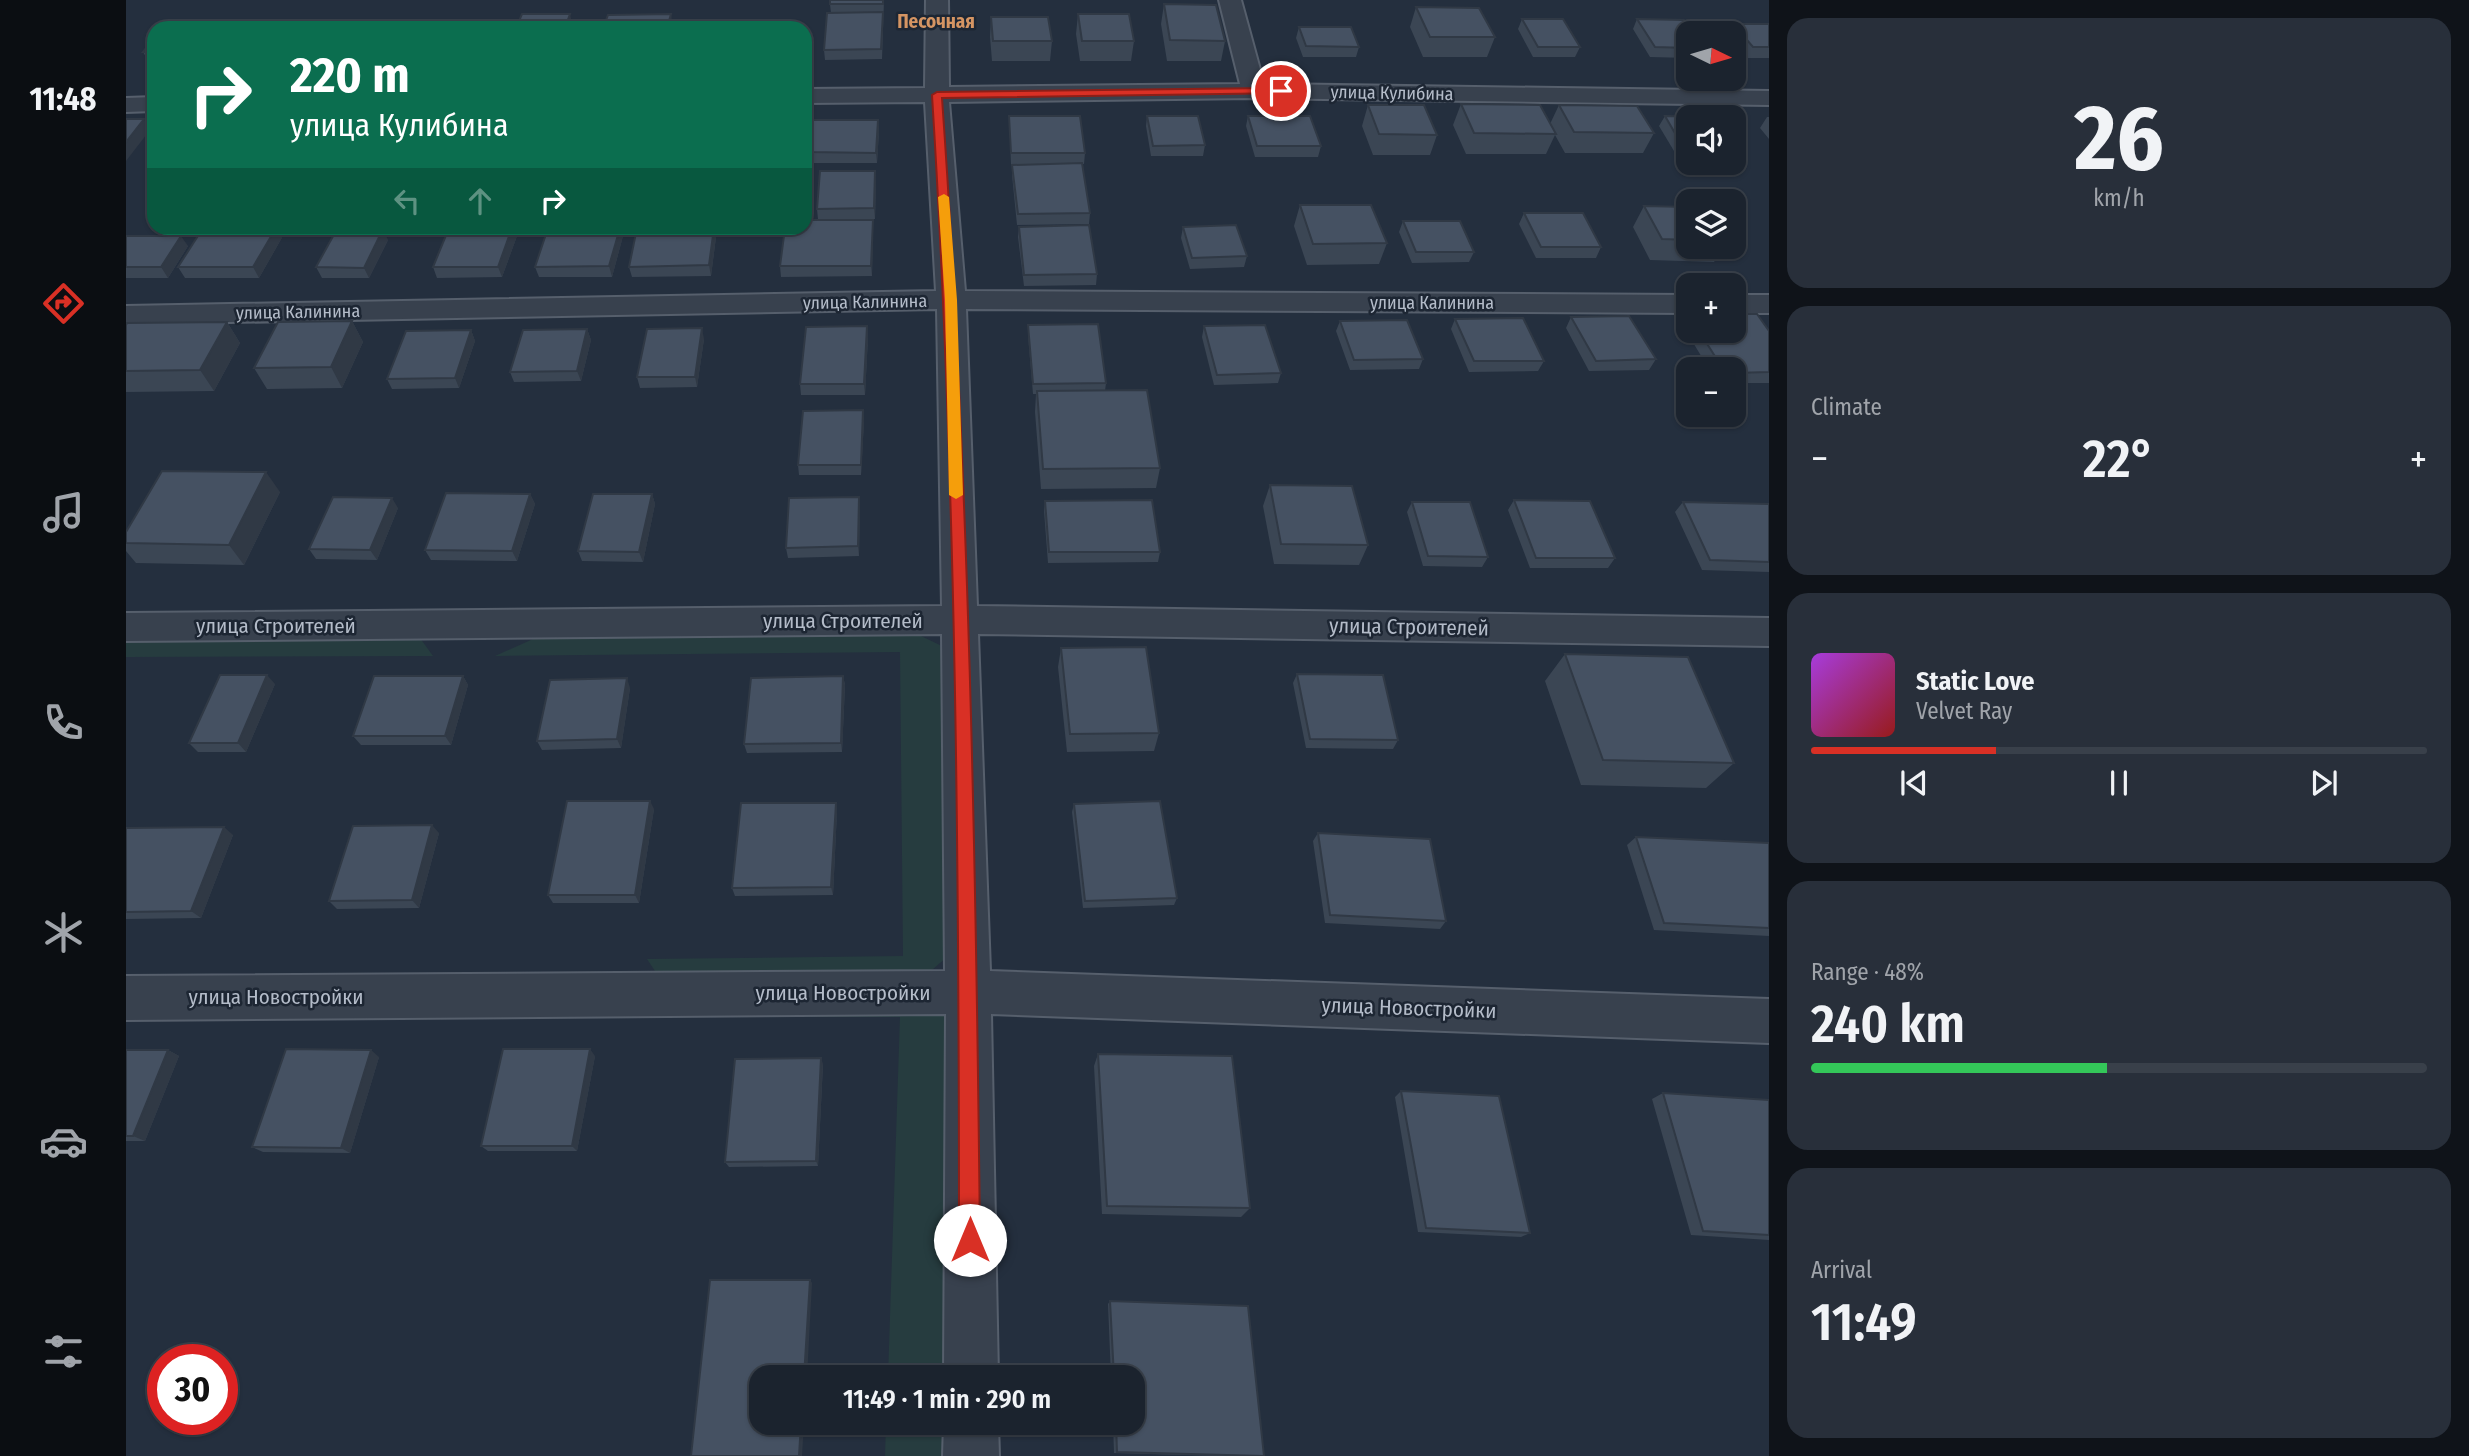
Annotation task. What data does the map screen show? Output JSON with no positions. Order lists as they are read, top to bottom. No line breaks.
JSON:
{"streets":{"street":["улица Кулибина","улица Калинина","улица Строителей","улица Новостройки"]},"districts":["Песочная"],"north":"right","page":{"tabs":"11:48","tile":[["26","km/h"],"Climate",["Range · 48%","240 km"],["Arrival","11:49"]],"map_buttons":["+","−"],"turn":["220 m","улица Кулибина"],"heat":["−","22°","+"],"song":["Static Love","Velvet Ray"],"limit":"30","trip":"11:49 · 1 min · 290 m"}}
